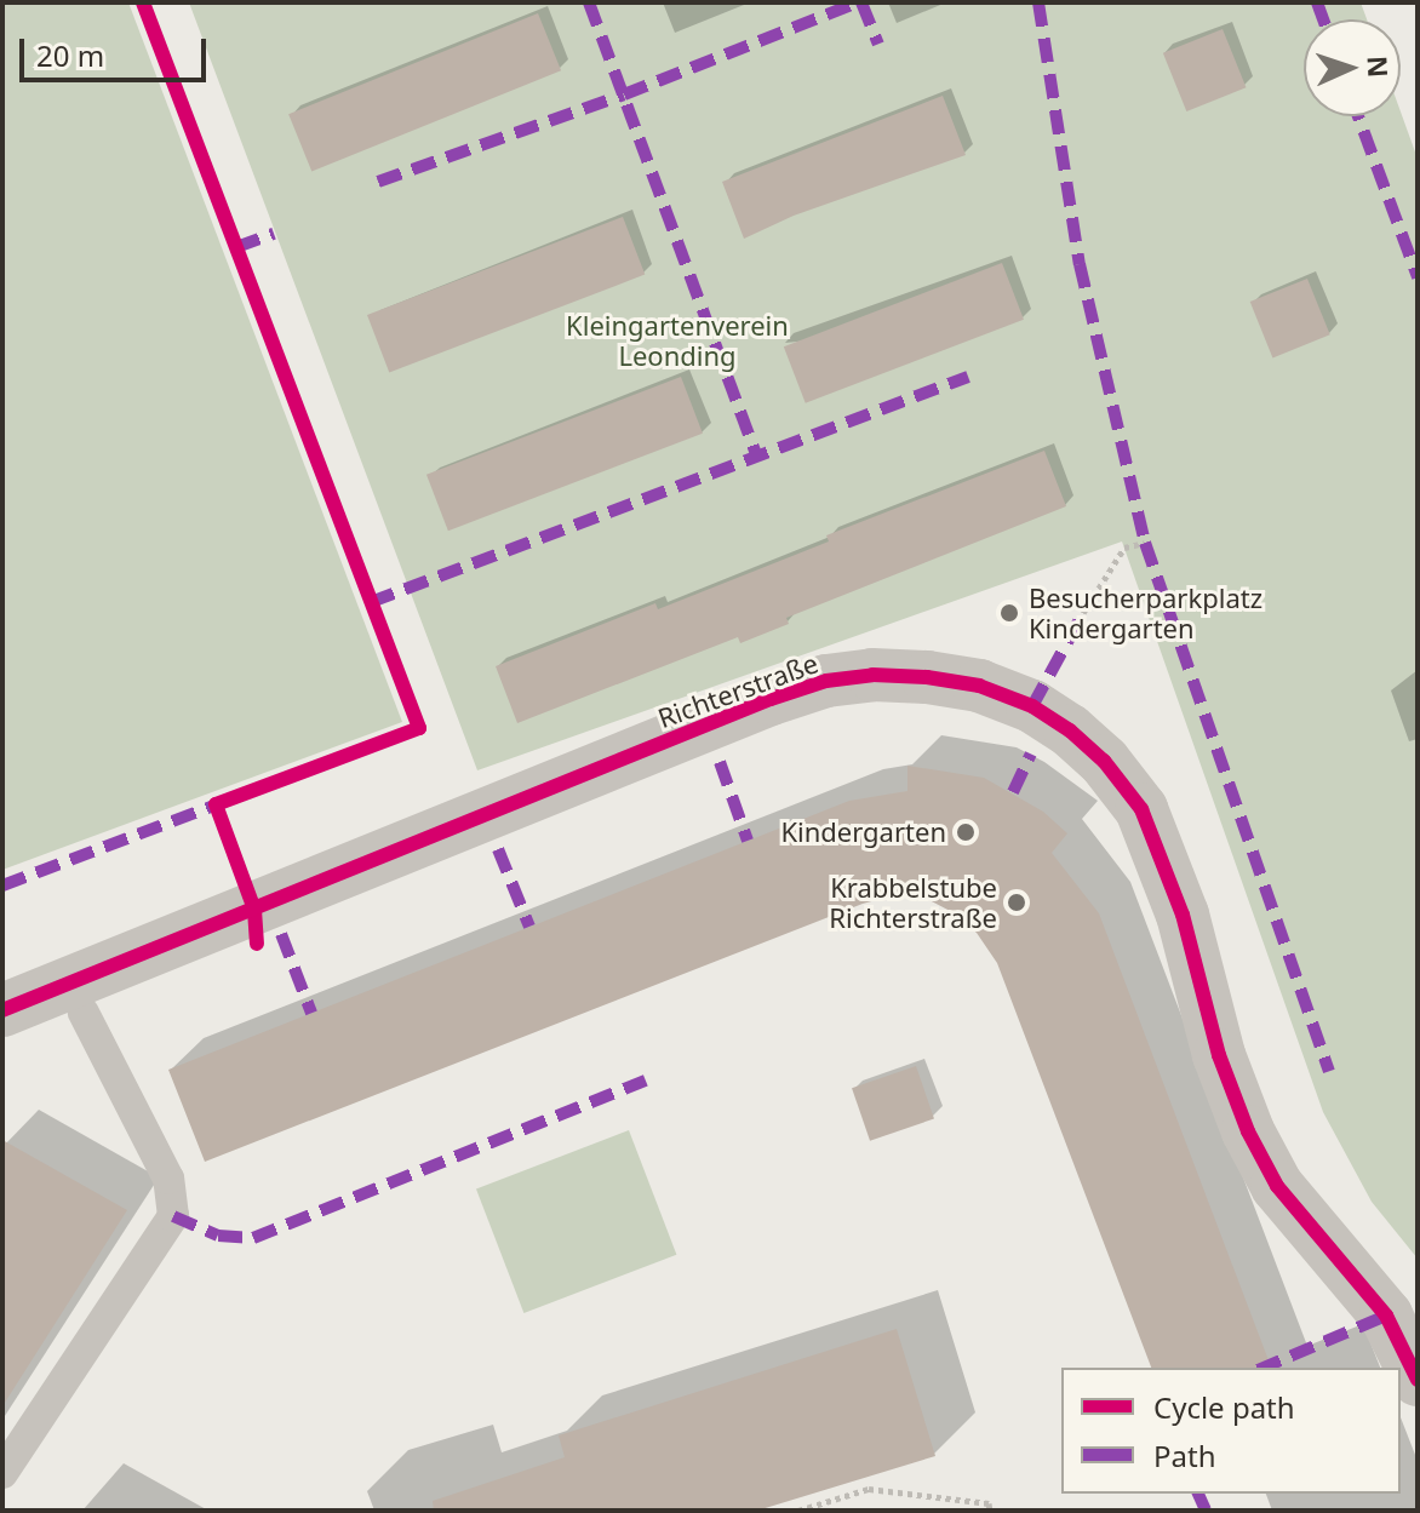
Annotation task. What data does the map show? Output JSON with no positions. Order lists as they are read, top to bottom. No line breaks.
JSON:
{"streets":{"street":["Richterstraße"]},"parks":["Kleingartenverein Leonding"],"places":["Besucherparkplatz Kindergarten","Kindergarten","Krabbelstube Richterstraße"],"legend":["Cycle path","Path"],"scale_bar":"20 m","north":"right"}
